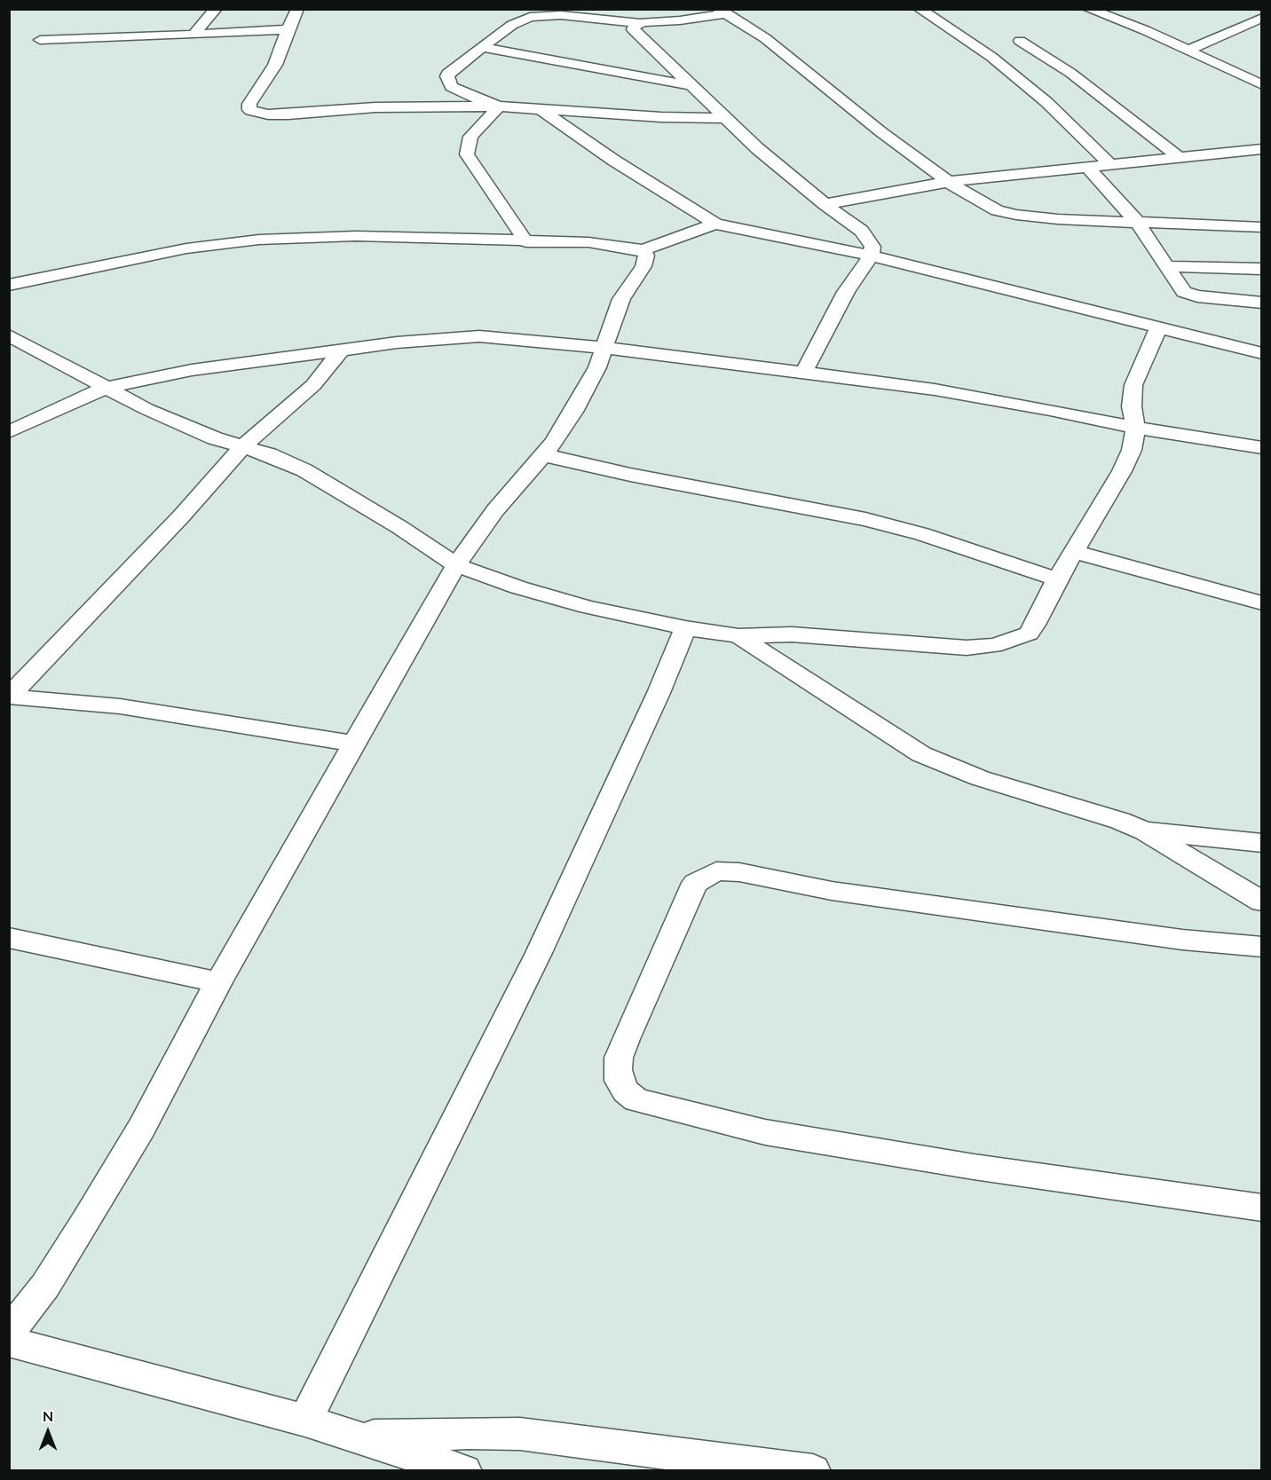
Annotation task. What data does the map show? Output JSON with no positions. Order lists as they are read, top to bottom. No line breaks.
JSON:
{"north":"top"}
